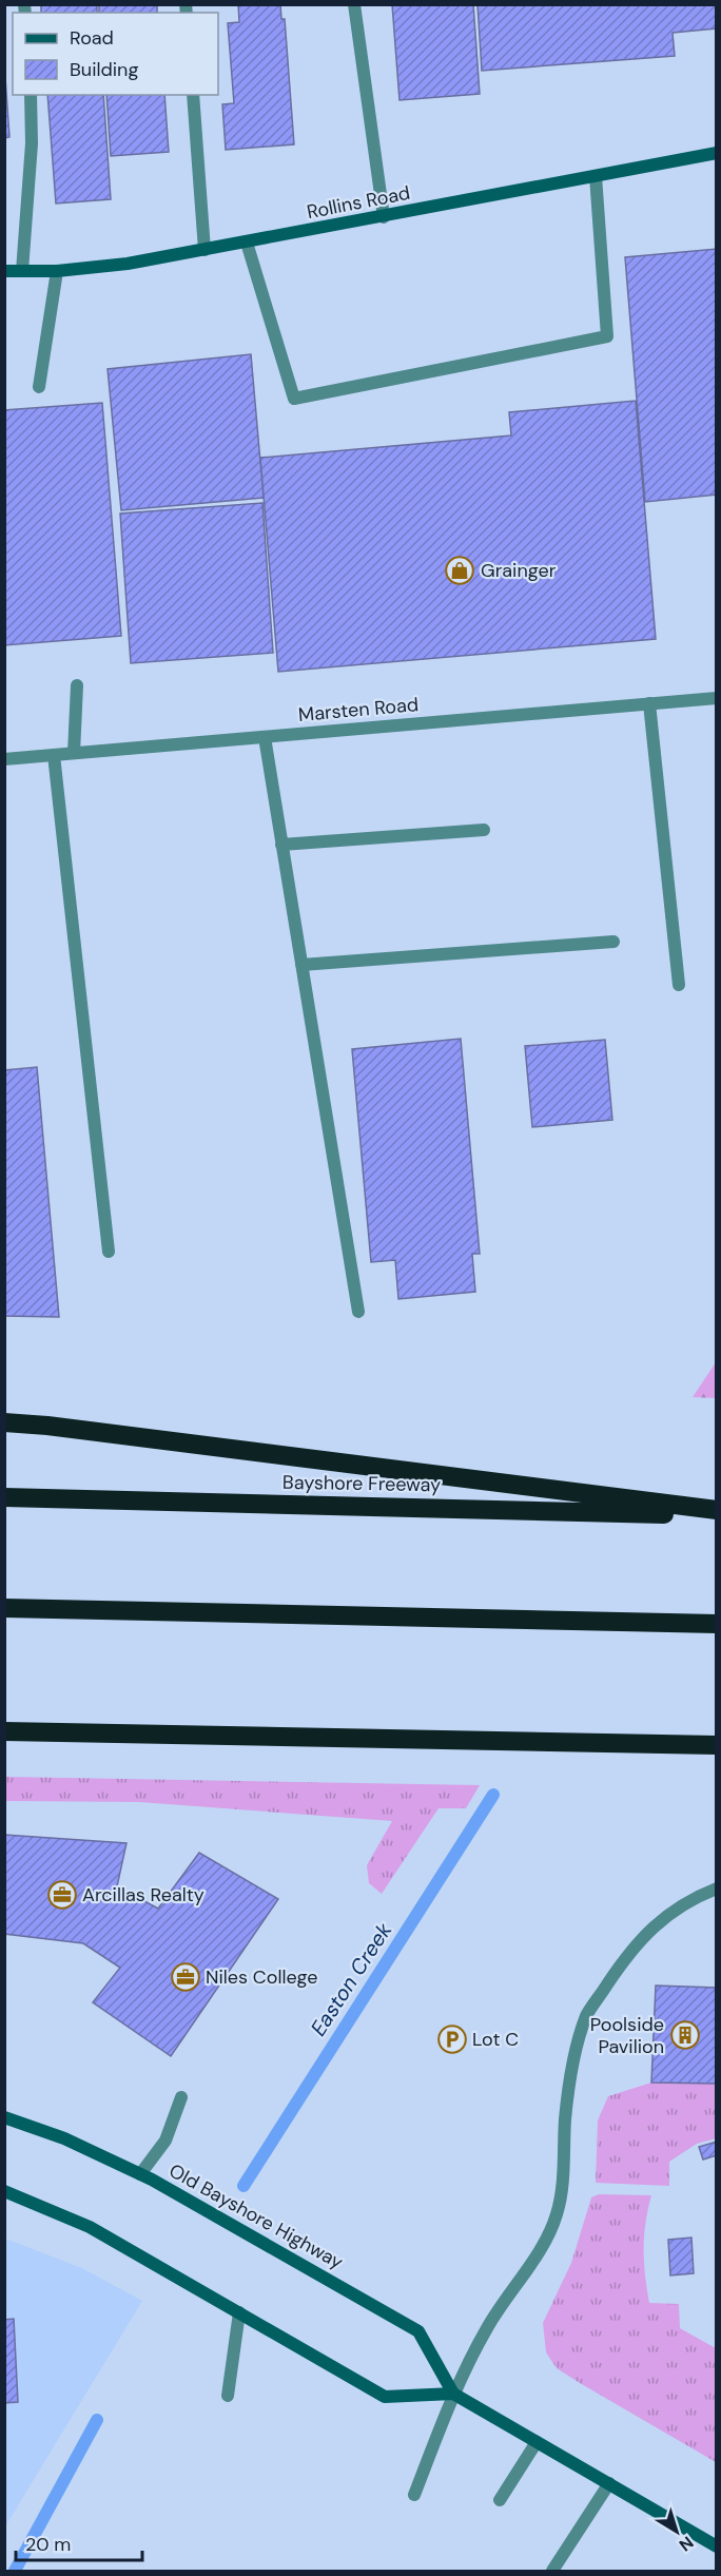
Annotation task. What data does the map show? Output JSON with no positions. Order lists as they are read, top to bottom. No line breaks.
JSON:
{"streets":{"highway":["Bayshore Freeway"],"main road":["Rollins Road","Old Bayshore Highway"],"street":["Marsten Road"]},"water":["Easton Creek"],"places":{"shop":["Grainger"],"office":["Arcillas Realty","Niles College"],"building":["Poolside Pavilion"],"parking":["Lot C"]},"legend":["Road","Building"],"scale_bar":"20 m","north":"bottom right"}
